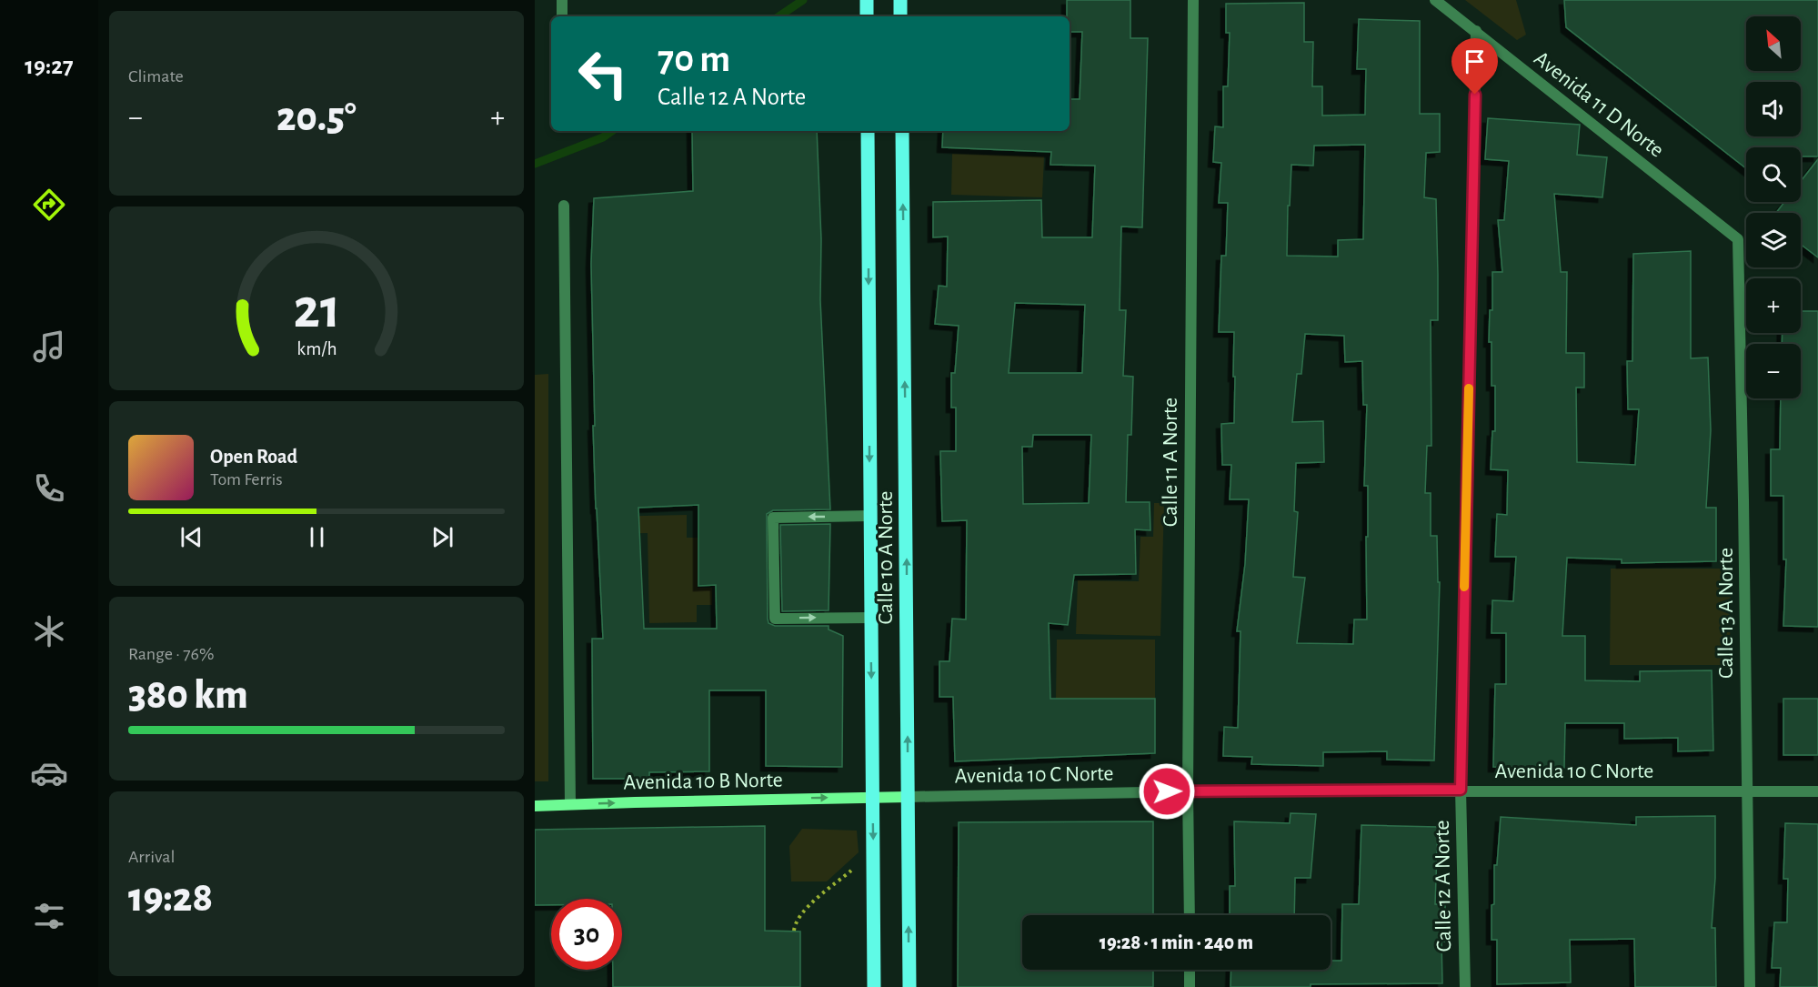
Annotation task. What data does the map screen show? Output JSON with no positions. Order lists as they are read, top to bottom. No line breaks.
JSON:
{"streets":{"main road":["Calle 10 A Norte"],"street":["Avenida 11 D Norte","Calle 11 A Norte","Calle 13 A Norte","Avenida 10 C Norte","Avenida 10 B Norte","Calle 12 A Norte"]},"crossings":[["Avenida 11 D Norte","Calle 13 A Norte"],["Avenida 11 D Norte","Calle 12 A Norte"],["Calle 11 A Norte","Avenida 10 C Norte"],["Calle 10 A Norte","Avenida 10 C Norte"],["Calle 10 A Norte","Avenida 10 B Norte"],["Calle 13 A Norte","Avenida 10 C Norte"],["Avenida 10 C Norte","Avenida 10 B Norte"],["Avenida 10 C Norte","Calle 12 A Norte"]],"one_way":["Avenida 10 B Norte"],"north":"top left","page":{"tabs":"19:27","tile":["Climate",["Range · 76%","380 km"],["Arrival","19:28"]],"map_buttons":["+","−"],"turn":["70 m","Calle 12 A Norte"],"heat":["−","20.5°","+"],"song":["Open Road","Tom Ferris"],"limit":"30","trip":"19:28 · 1 min · 240 m","gauge":["21","km/h"]}}
